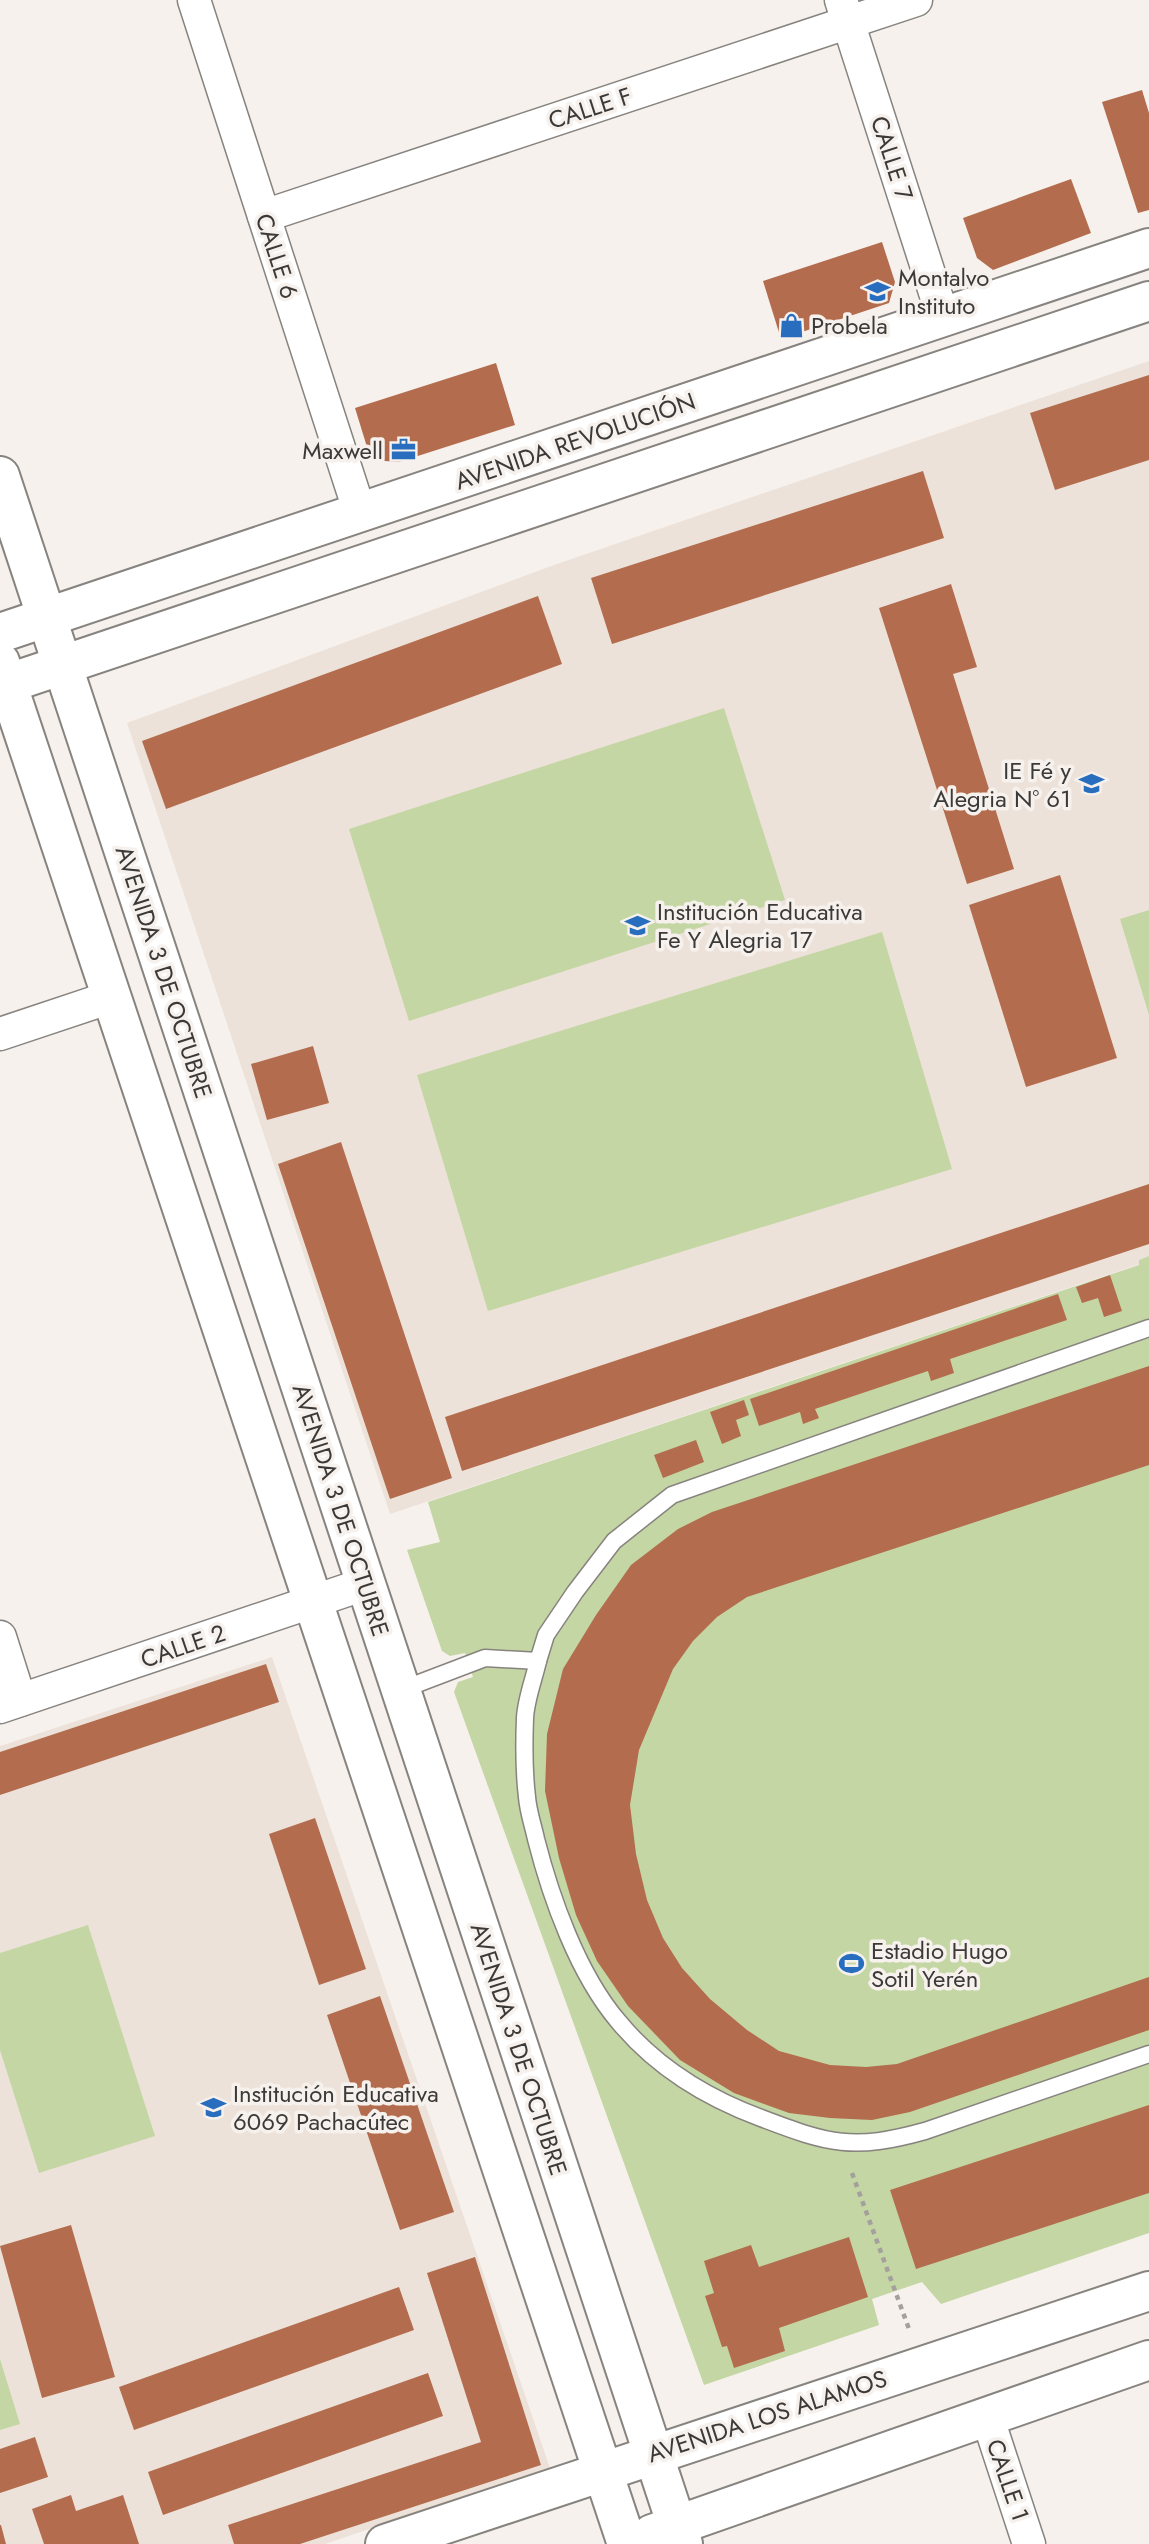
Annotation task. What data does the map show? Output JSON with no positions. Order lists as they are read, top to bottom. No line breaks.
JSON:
{"streets":{"street":["CALLE F","CALLE 7","CALLE 6","AVENIDA REVOLUCIÓN","AVENIDA 3 DE OCTUBRE","CALLE 2","AVENIDA LOS ALAMOS","CALLE 1"]},"crossings":[["CALLE F","CALLE 7"],["CALLE F","CALLE 6"],["CALLE 7","AVENIDA REVOLUCIÓN"],["CALLE 6","AVENIDA REVOLUCIÓN"],["AVENIDA REVOLUCIÓN","AVENIDA 3 DE OCTUBRE"],["AVENIDA 3 DE OCTUBRE","CALLE 2"],["AVENIDA 3 DE OCTUBRE","AVENIDA LOS ALAMOS"]],"places":{"school or university":["Montalvo Instituto","IE Fé y Alegria N° 61","Institución Educativa Fe Y Alegria 17","Institución Educativa 6069 Pachacútec"],"shop":["Probela"],"office":["Maxwell"],"sports":["Estadio Hugo Sotil Yerén"]}}
